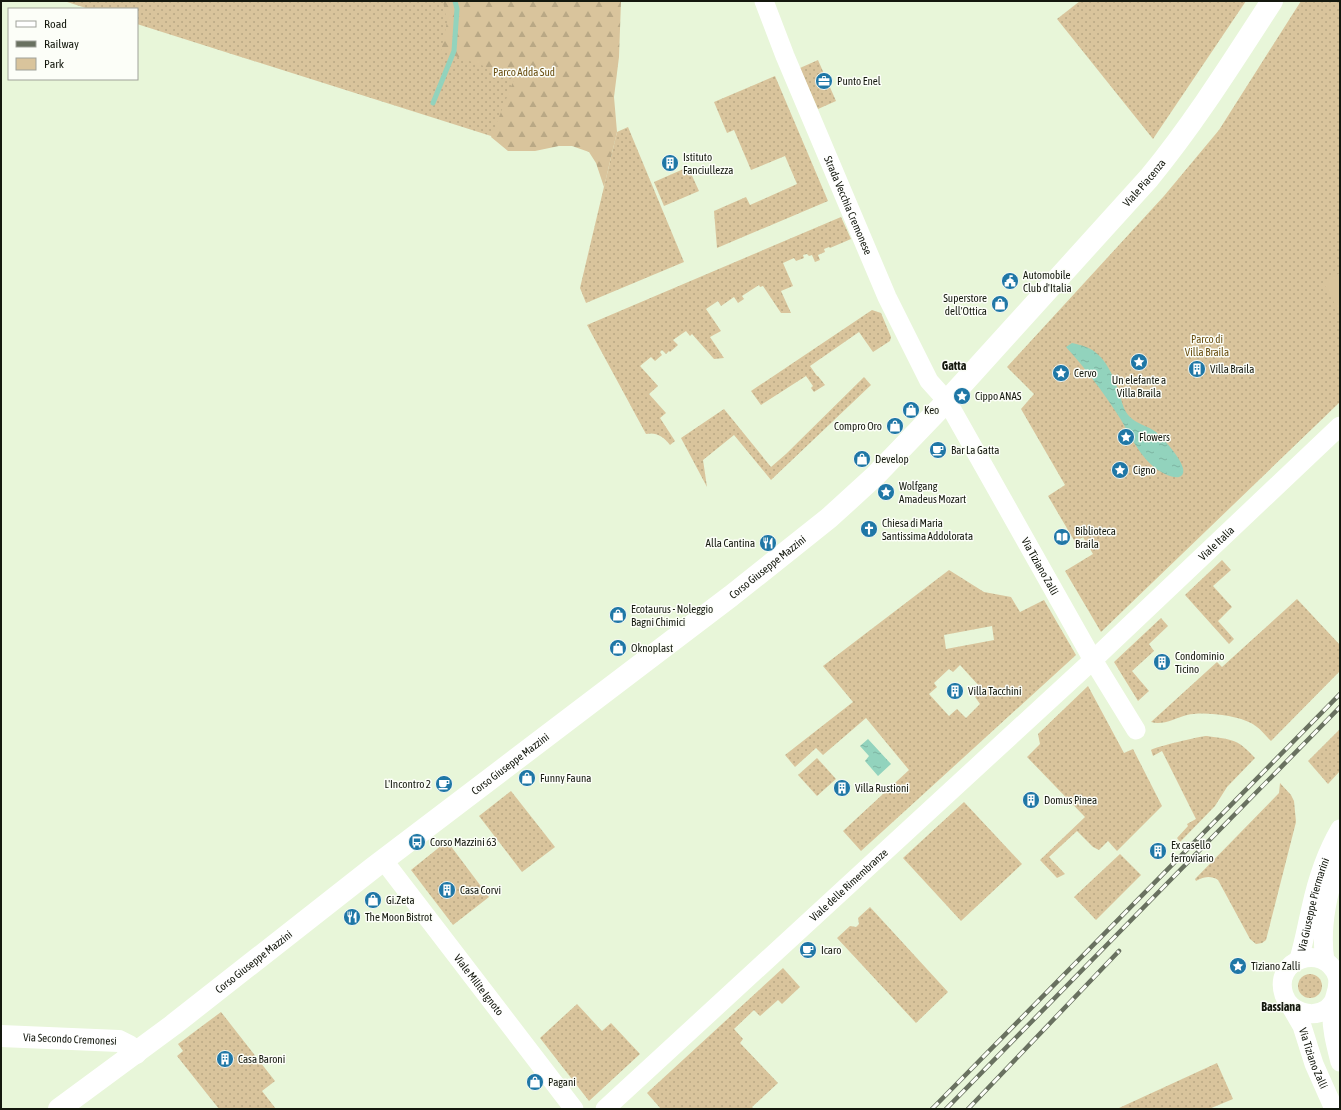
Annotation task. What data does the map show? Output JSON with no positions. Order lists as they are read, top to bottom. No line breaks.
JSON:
{"streets":{"street":["Viale Piacenza","Strada Vecchia Cremonese","Viale Italia","Corso Giuseppe Mazzini","Via Tiziano Zalli","Viale delle Rimembranze","Via Giuseppe Piermarini","Viale Milite Ignoto","Via Secondo Cremonesi"]},"crossings":[["Viale Piacenza","Strada Vecchia Cremonese"],["Viale Piacenza","Corso Giuseppe Mazzini"],["Viale Piacenza","Via Tiziano Zalli"],["Strada Vecchia Cremonese","Corso Giuseppe Mazzini"],["Strada Vecchia Cremonese","Via Tiziano Zalli"],["Viale Italia","Via Tiziano Zalli"],["Viale Italia","Viale delle Rimembranze"],["Corso Giuseppe Mazzini","Via Tiziano Zalli"],["Corso Giuseppe Mazzini","Viale Milite Ignoto"],["Corso Giuseppe Mazzini","Via Secondo Cremonesi"],["Via Tiziano Zalli","Viale delle Rimembranze"],["Via Tiziano Zalli","Via Giuseppe Piermarini"]],"districts":["Gatta","Bassiana"],"parks":["Parco Adda Sud","Parco di Villa Braila"],"places":{"office":["Punto Enel"],"building":["Istituto Fanciullezza","Villa Braila","Condominio Ticino","Villa Tacchini","Villa Rustioni","Domus Pinea","Ex casello ferroviario","Casa Corvi","Casa Baroni"],"public building":["Automobile Club d'Italia"],"shop":["Superstore dell'Ottica","Keo","Compro Oro","Develop","Ecotaurus - Noleggio Bagni Chimici","Oknoplast","Funny Fauna","Gi.Zeta","Pagani"],"place":["Un elefante a Villa Braila","Cervo","Cippo ANAS","Flowers","Cigno","Wolfgang Amadeus Mozart","Tiziano Zalli"],"cafe":["Bar La Gatta","L'Incontro 2","Icaro"],"church":["Chiesa di Maria Santissima Addolorata"],"library":["Biblioteca Braila"],"restaurant":["Alla Cantina","The Moon Bistrot"],"bus stop":["Corso Mazzini 63"]},"legend":["Road","Railway","Park"]}
